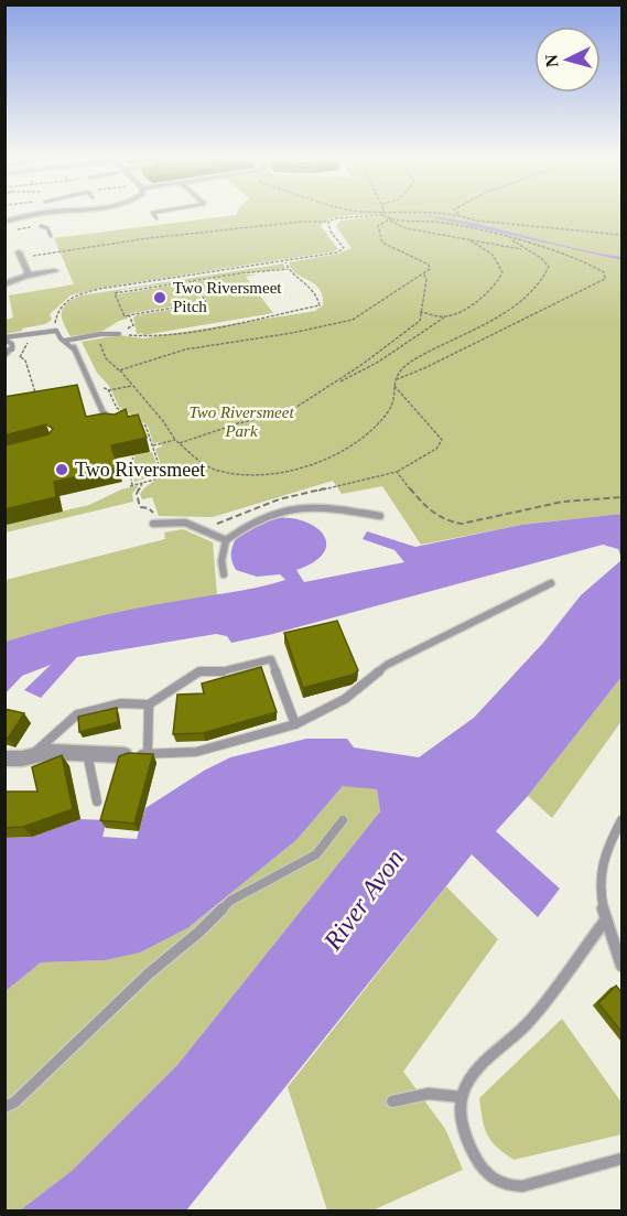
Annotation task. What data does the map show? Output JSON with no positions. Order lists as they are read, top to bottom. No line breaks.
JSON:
{"water":["River Avon"],"parks":["Two Riversmeet Park"],"places":["Two Riversmeet Pitch","Two Riversmeet"],"north":"left"}
